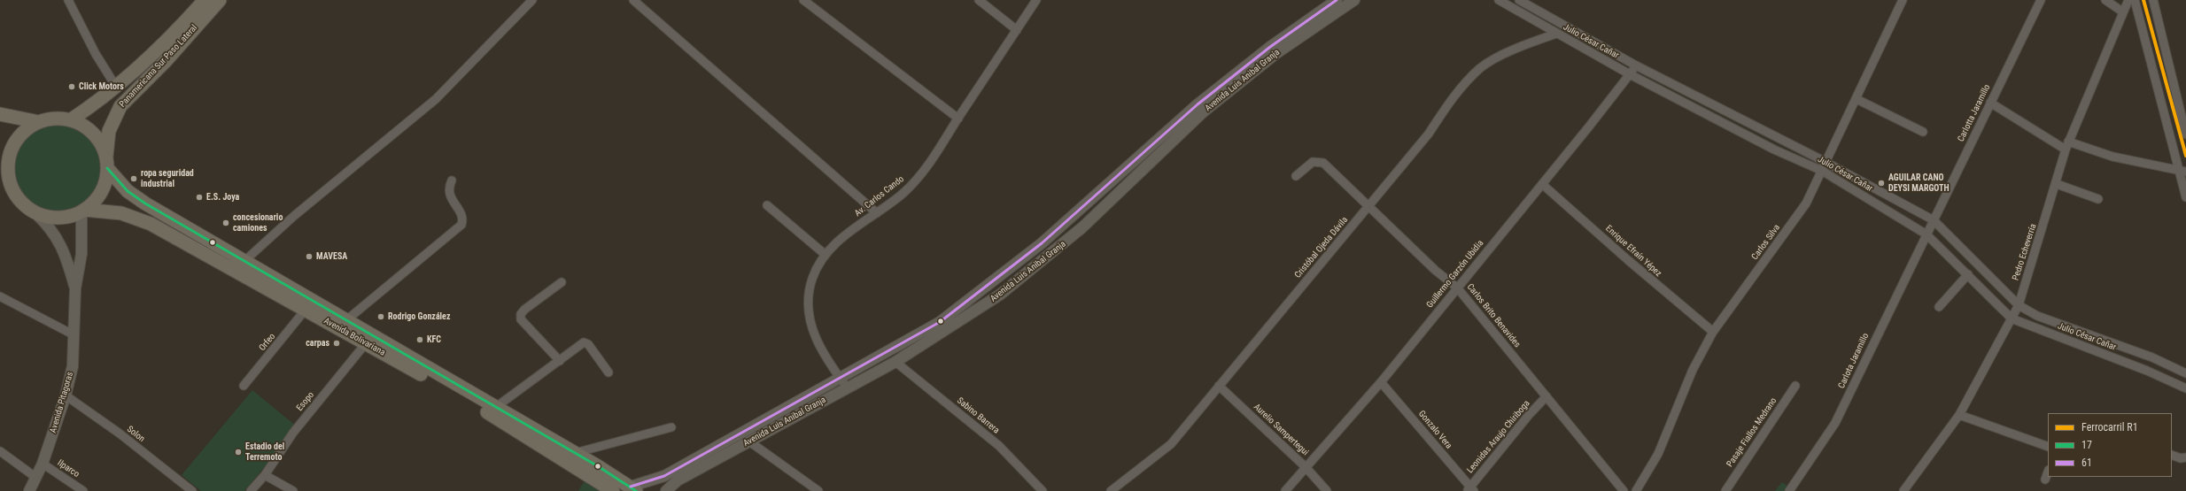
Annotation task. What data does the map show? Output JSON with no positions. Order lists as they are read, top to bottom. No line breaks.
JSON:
{"streets":{"highway":["Panamericana Sur Paso Lateral","Avenida Bolivariana"],"main road":["Avenida Luis Anibal Granja","Avenida Pitagoras"],"street":["Julio César Cañar","Carlotta Jaramillo","Av. Carlos Cando","Carlos Silva","Cristóbal Ojeda Dávila","Enrique Efraín Yépez","Pedro Echeverría","Guillermo Garzón Ubidia","Carlos Brito Benavides","Orfeo","Carlota Jaramillo","Esopo","Sabino Barrera","Aurelio Sampertegui","Gonzalo Vera","Pasaje Fiallos Medrano","Solon","Leonidas Araujo Chiriboga","Ilparco"]},"crossings":[["Julio César Cañar","Carlotta Jaramillo"],["Julio César Cañar","Carlos Silva"],["Julio César Cañar","Cristóbal Ojeda Dávila"],["Julio César Cañar","Pedro Echeverría"],["Julio César Cañar","Guillermo Garzón Ubidia"],["Julio César Cañar","Carlota Jaramillo"],["Panamericana Sur Paso Lateral","Avenida Bolivariana"],["Panamericana Sur Paso Lateral","Avenida Pitagoras"],["Avenida Luis Anibal Granja","Av. Carlos Cando"],["Avenida Luis Anibal Granja","Avenida Bolivariana"],["Avenida Luis Anibal Granja","Sabino Barrera"],["Carlotta Jaramillo","Carlota Jaramillo"],["Carlos Silva","Enrique Efraín Yépez"],["Cristóbal Ojeda Dávila","Carlos Brito Benavides"],["Cristóbal Ojeda Dávila","Aurelio Sampertegui"],["Enrique Efraín Yépez","Guillermo Garzón Ubidia"],["Guillermo Garzón Ubidia","Carlos Brito Benavides"],["Guillermo Garzón Ubidia","Aurelio Sampertegui"],["Guillermo Garzón Ubidia","Gonzalo Vera"],["Carlos Brito Benavides","Leonidas Araujo Chiriboga"],["Avenida Bolivariana","Orfeo"],["Avenida Bolivariana","Esopo"],["Avenida Bolivariana","Avenida Pitagoras"],["Avenida Pitagoras","Solon"],["Avenida Pitagoras","Ilparco"],["Gonzalo Vera","Leonidas Araujo Chiriboga"]],"places":["Click Motors","ropa seguridad industrial","AGUILAR CANO DEYSI MARGOTH","E.S. Joya","concesionario camiones","MAVESA","Rodrigo González","KFC","carpas","Estadio del Terremoto"],"lines":["rail line R1","transit line 61","transit line 17"],"legend":["Ferrocarril R1","17","61"]}
